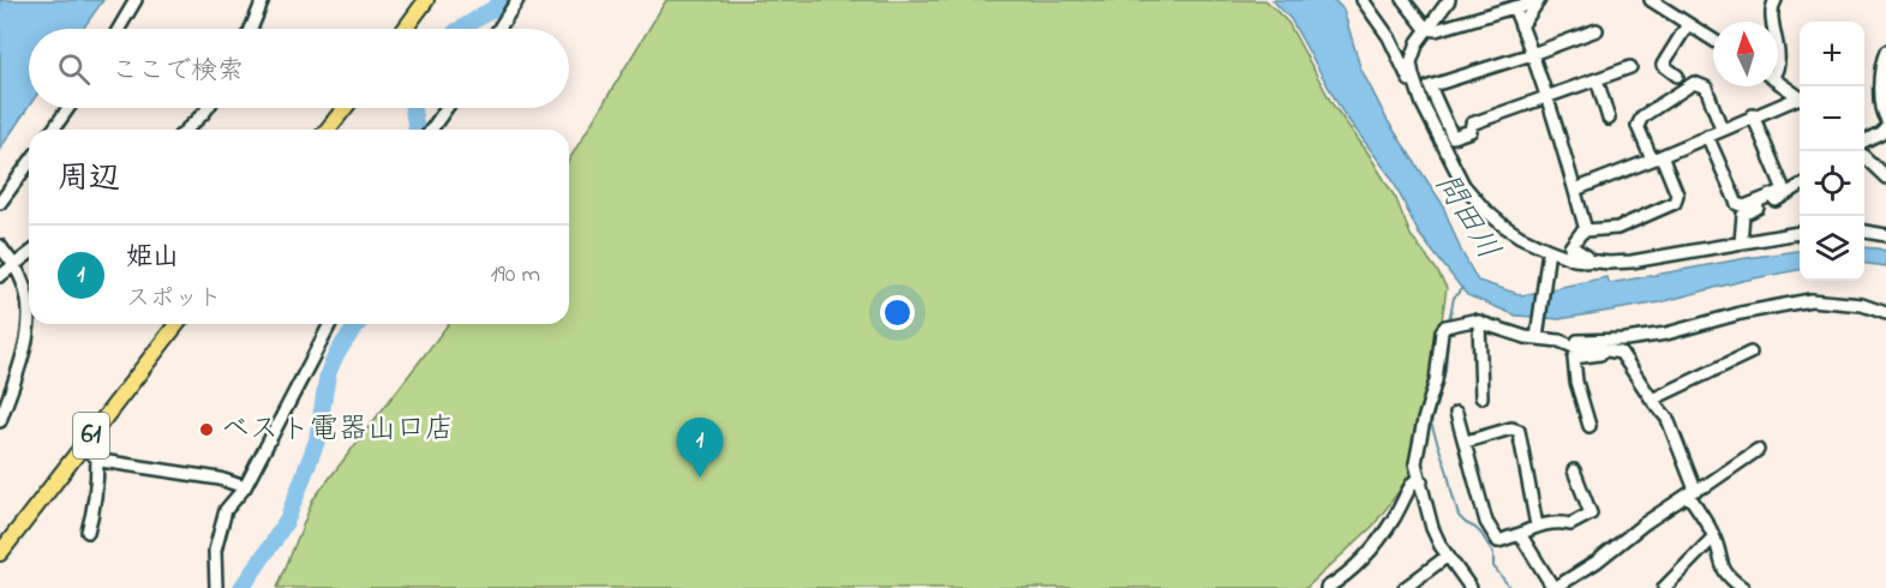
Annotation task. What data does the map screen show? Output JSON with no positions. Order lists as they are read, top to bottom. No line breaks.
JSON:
{"streets":{"main road":["61"]},"water":["問田川"],"places":["ベスト電器山口店"],"north":"top","page":{"map_buttons":["+","−"],"search":"ここで検索","heading":"周辺","list":[{"mark":"1","name":"姫山","note":"スポット","value":"190 m"}],"pins":"1"}}
